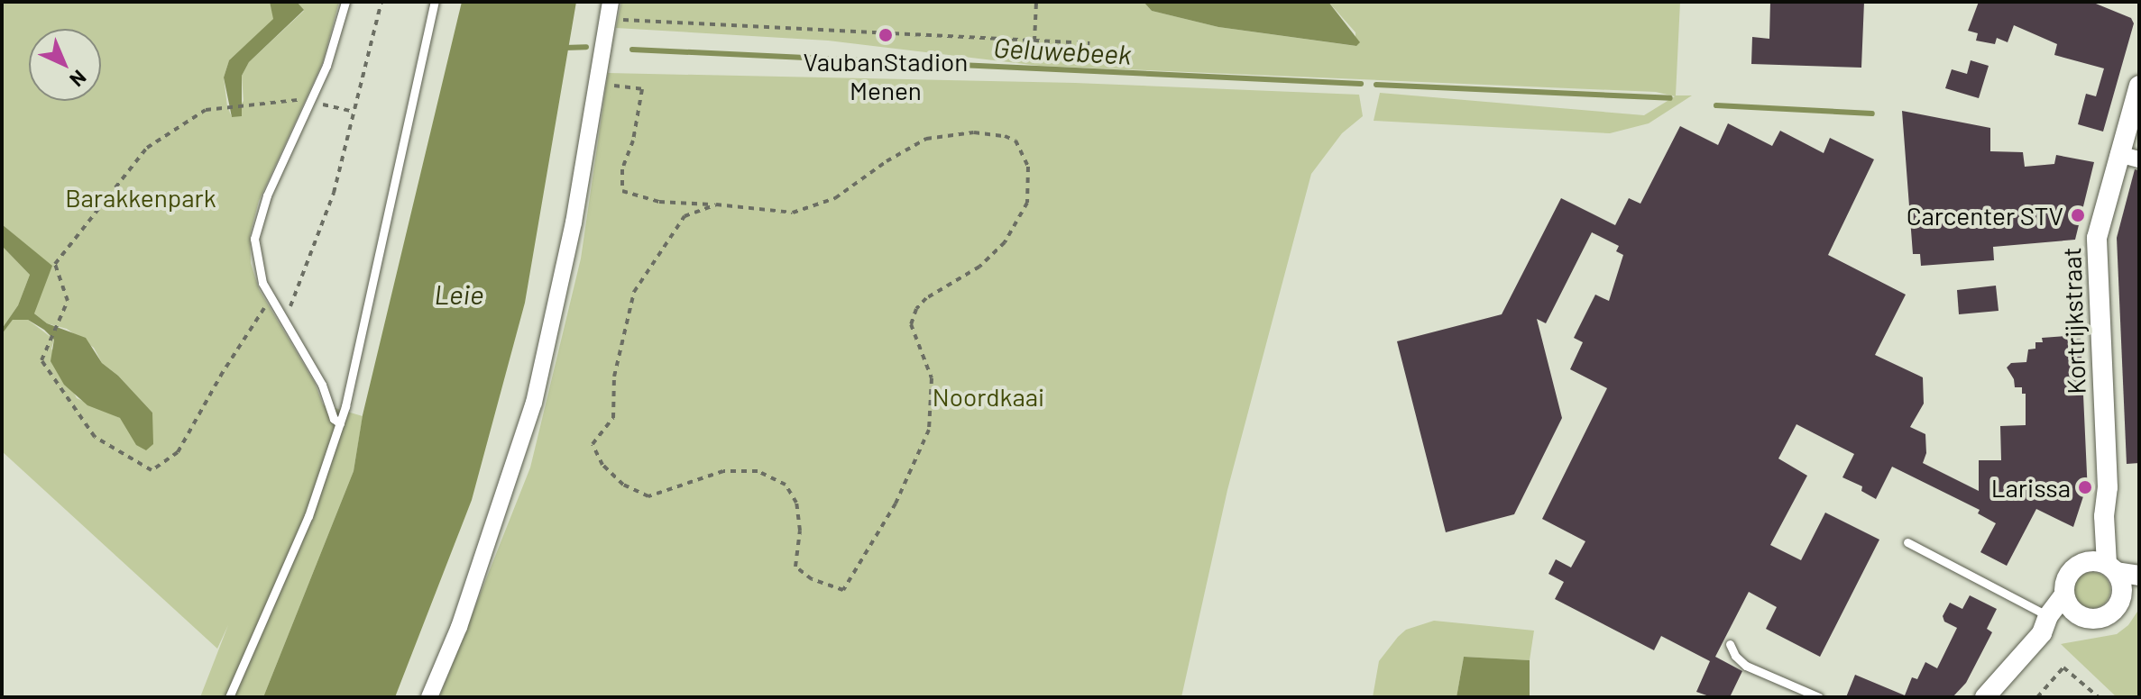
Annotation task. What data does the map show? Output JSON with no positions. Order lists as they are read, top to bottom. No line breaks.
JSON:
{"streets":{"street":["Kortrijkstraat"]},"water":["Geluwebeek","Leie"],"parks":["Barakkenpark","Noordkaai"],"places":["VaubanStadion Menen","Carcenter STV","Larissa"],"north":"bottom right"}
